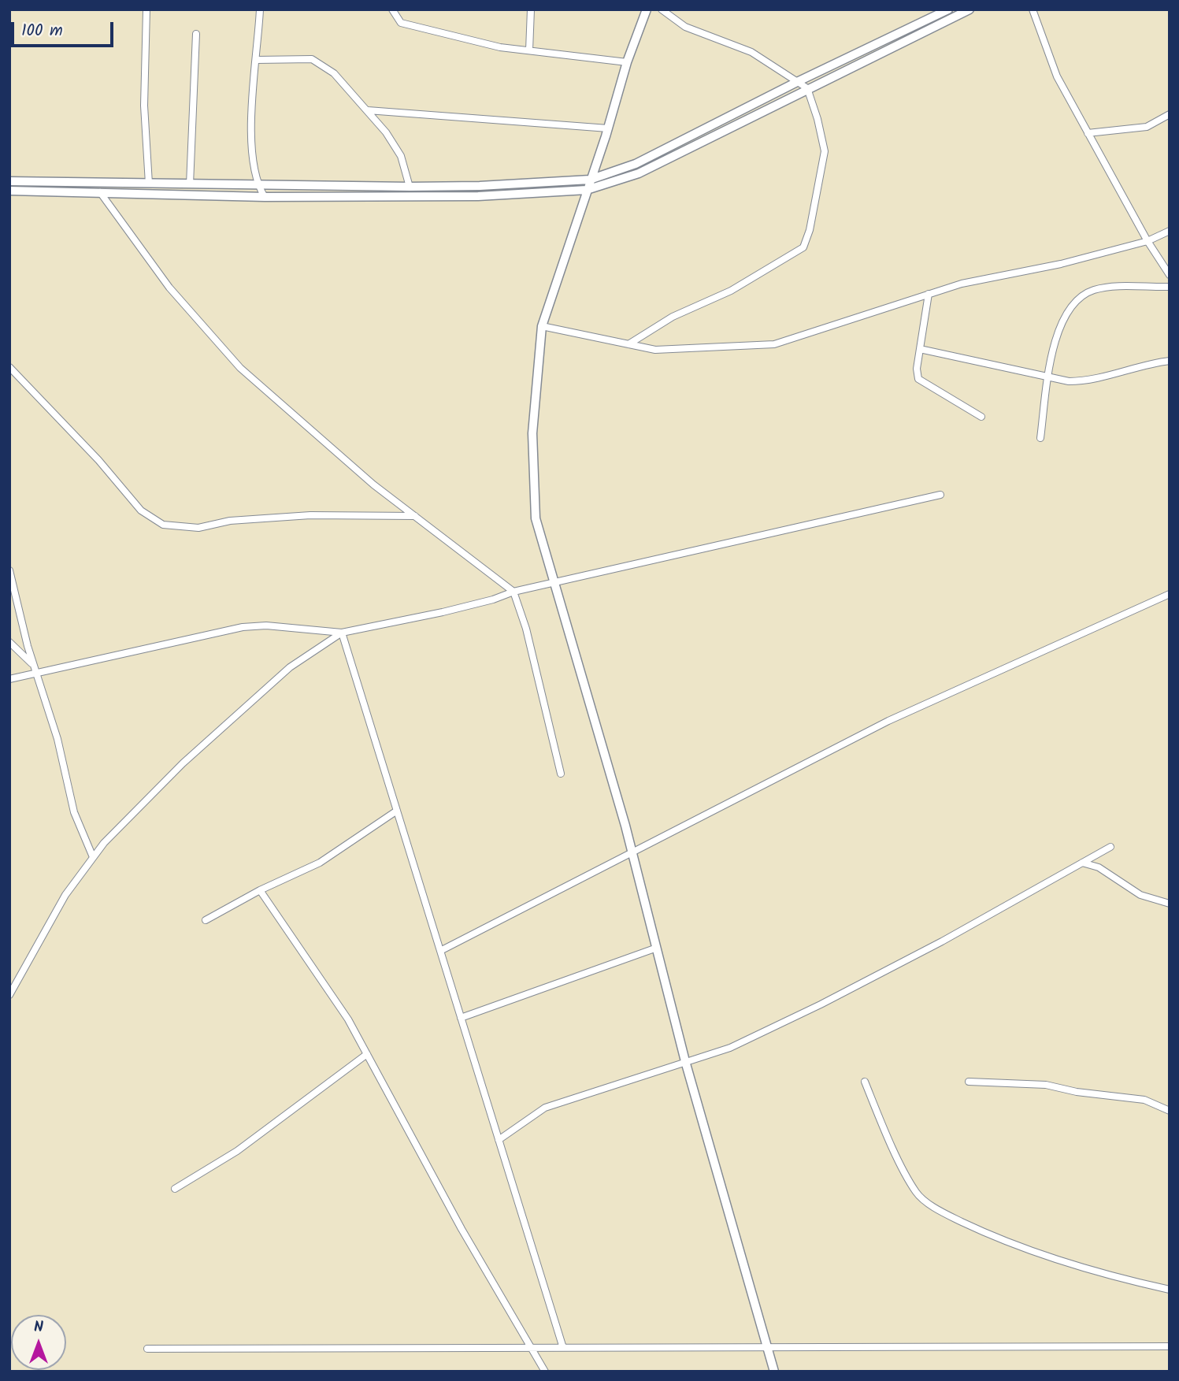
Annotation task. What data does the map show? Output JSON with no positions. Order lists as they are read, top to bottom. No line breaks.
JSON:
{"scale_bar":"100 m","north":"top"}
